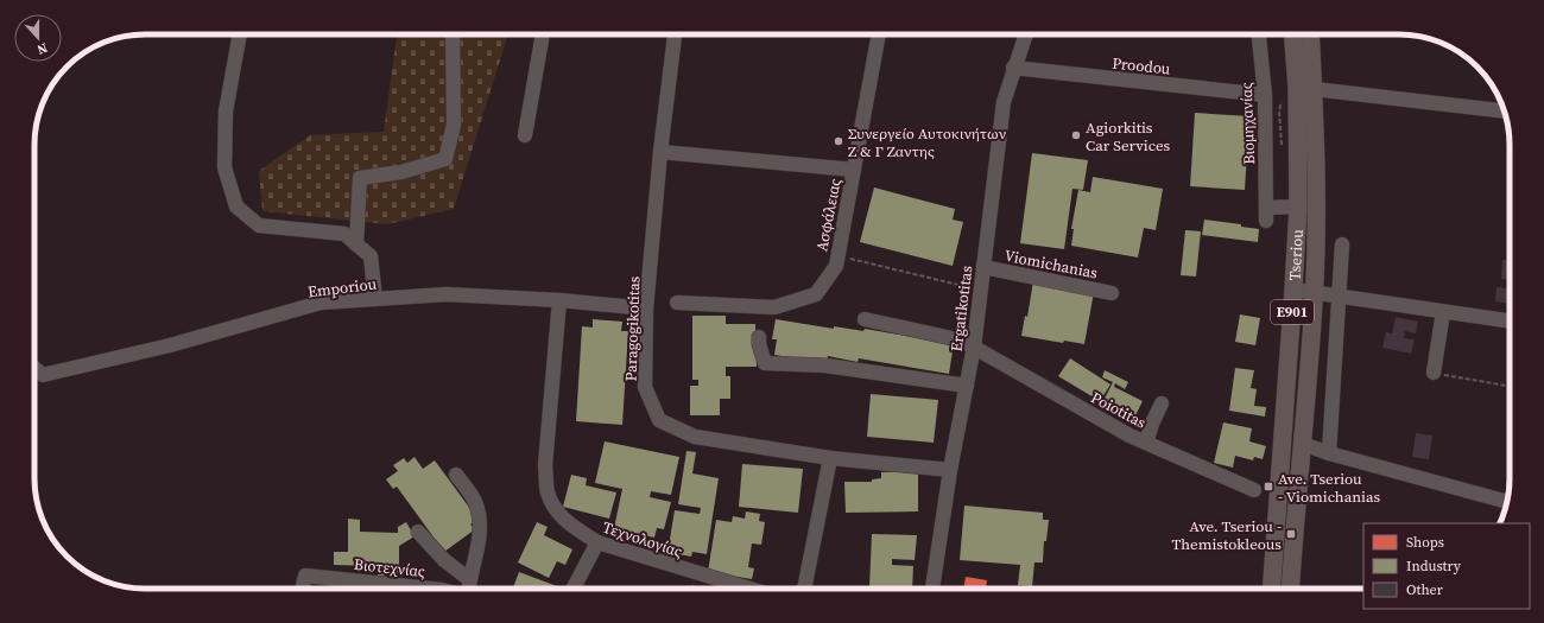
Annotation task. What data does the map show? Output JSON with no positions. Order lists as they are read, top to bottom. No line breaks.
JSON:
{"streets":{"main road":["Tseriou","E901"],"street":["Proodou","Βιομηχανίας","Ασφάλειας","Viomichanias","Emporiou","Ergatikotitas","Paragogikotitas","Poiotitas","Τεχνολογίας","Βιοτεχνίας"]},"crossings":[["Proodou","Βιομηχανίας"],["Proodou","Ergatikotitas"],["Βιομηχανίας","Tseriou"],["Viomichanias","Ergatikotitas"],["Emporiou","Paragogikotitas"],["Emporiou","Τεχνολογίας"],["Ergatikotitas","Paragogikotitas"],["Ergatikotitas","Poiotitas"]],"places":{"other":["Agiorkitis Car Services","Συνεργείο Αυτοκινήτων Ζ & Γ Ζαντης"],"transit":["Ave. Tseriou - Viomichanias","Ave. Tseriou - Themistokleous"]},"legend":["Shops","Industry","Other"],"north":"bottom"}
